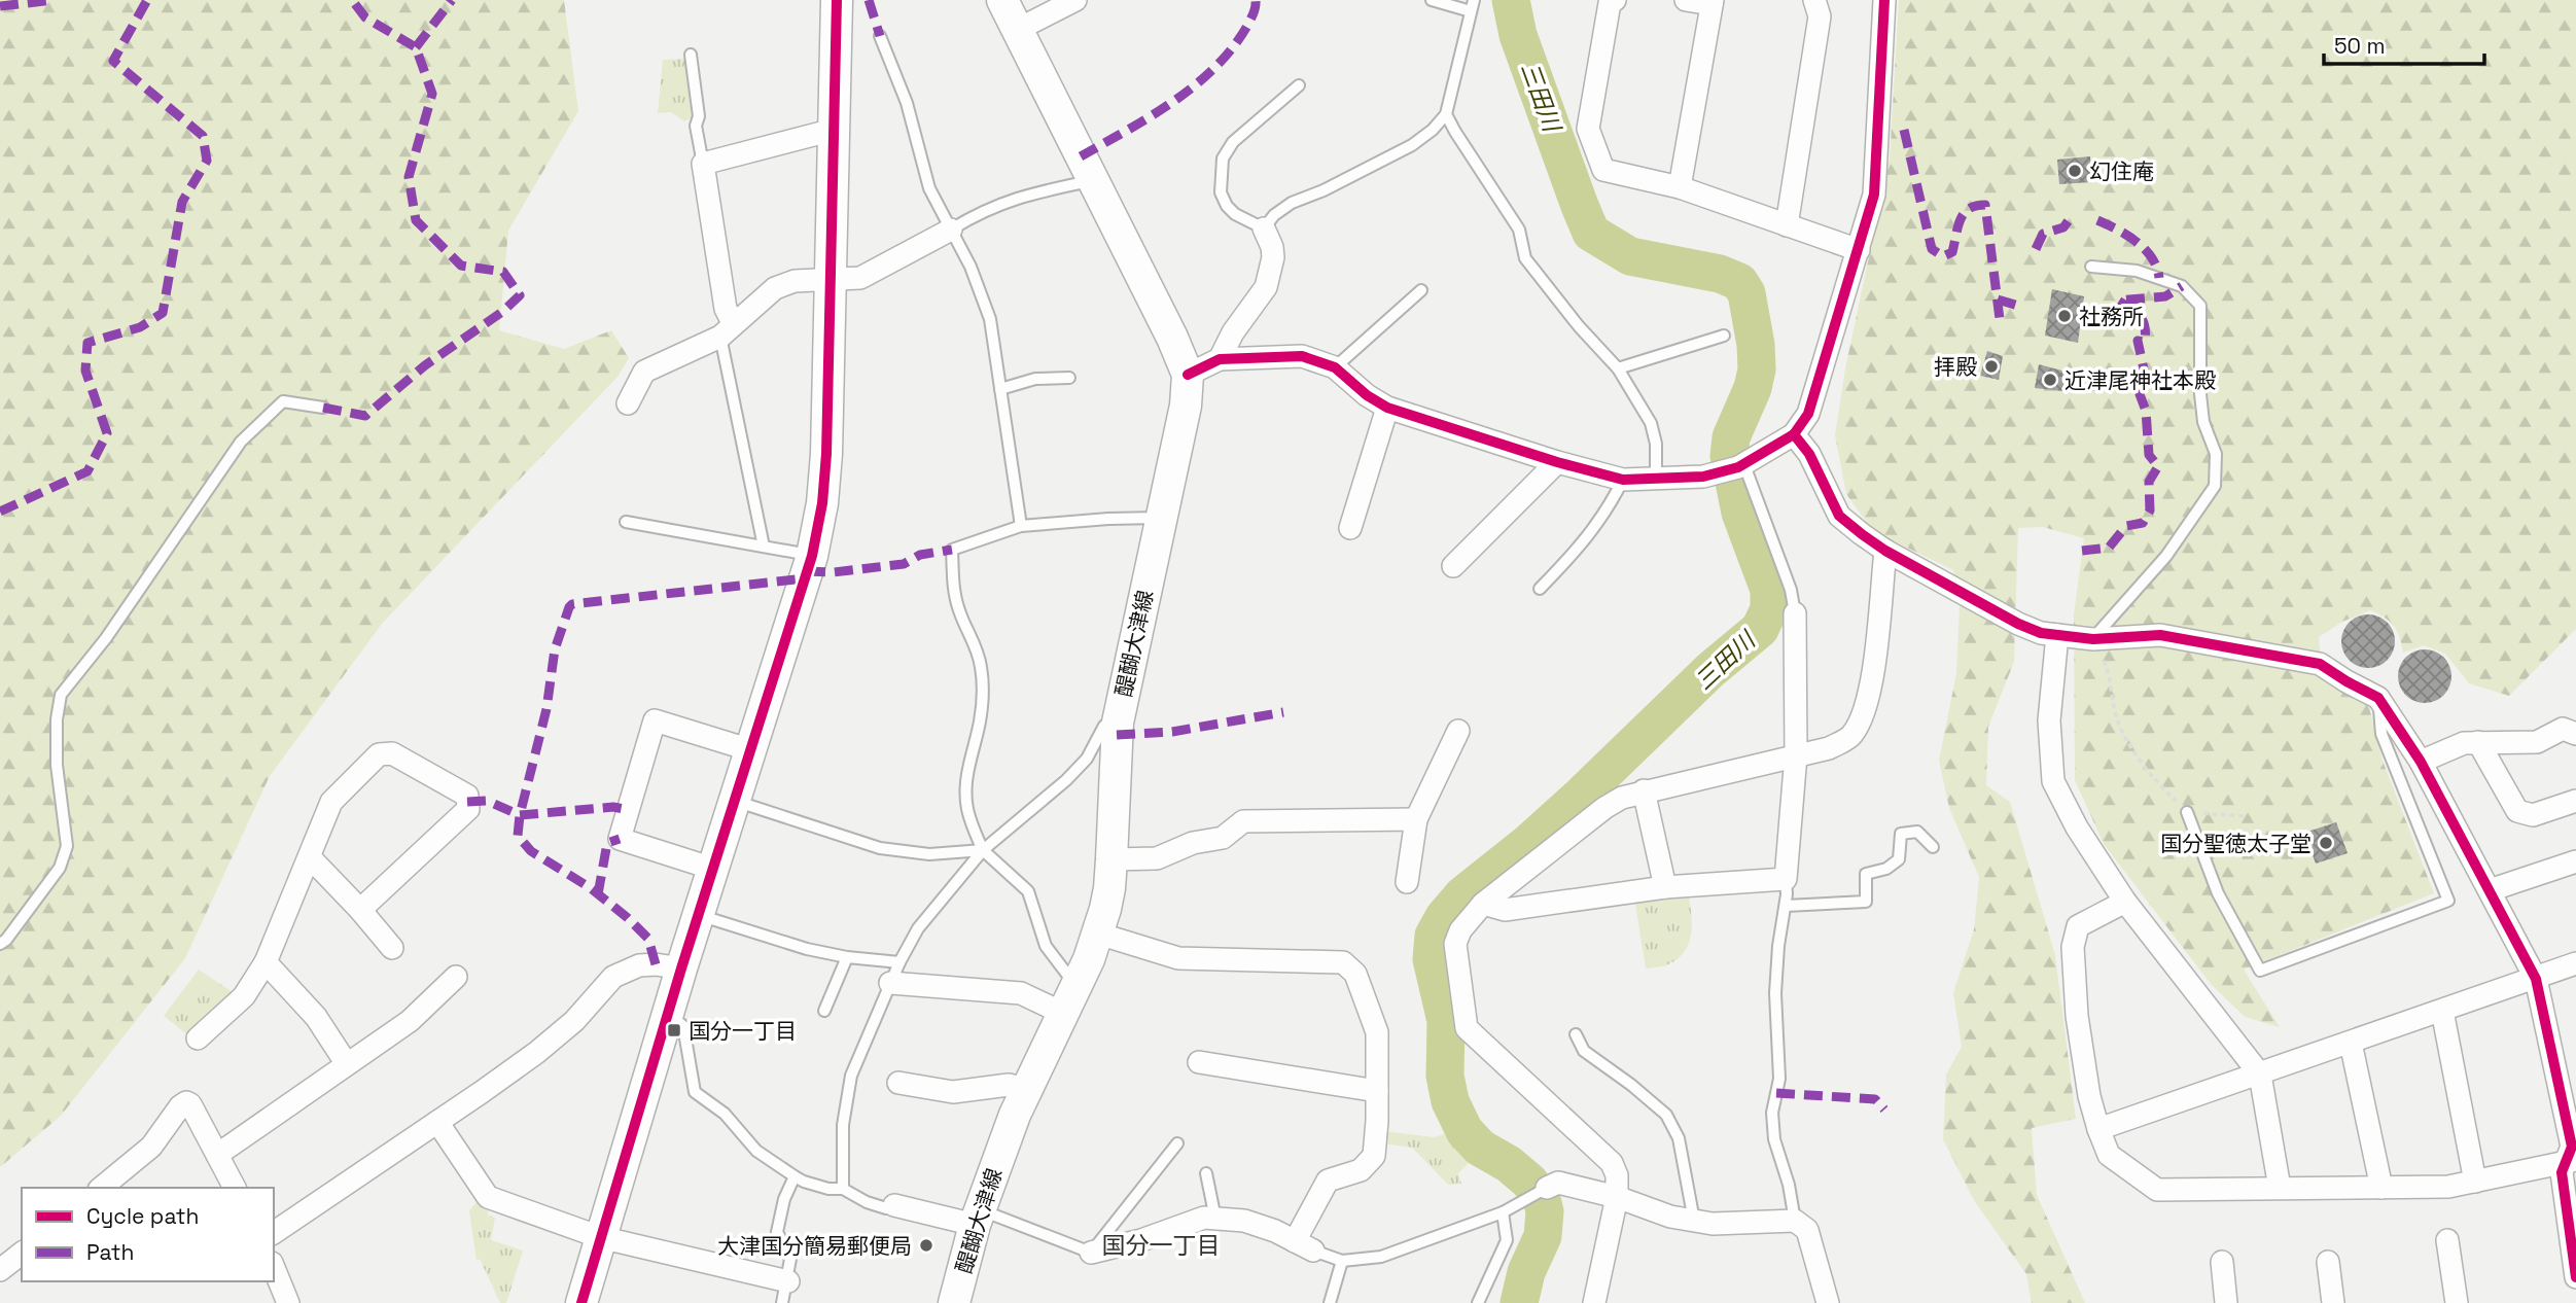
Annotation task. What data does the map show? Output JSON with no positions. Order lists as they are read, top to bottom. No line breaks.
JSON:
{"streets":{"main road":["醍醐大津線"]},"districts":["国分一丁目"],"water":["三田川"],"places":{"other":["幻住庵","社務所","拝殿","近津尾神社本殿","国分聖徳太子堂","大津国分簡易郵便局"],"transit":["国分一丁目"]},"legend":["Cycle path","Path"],"scale_bar":"50 m"}
